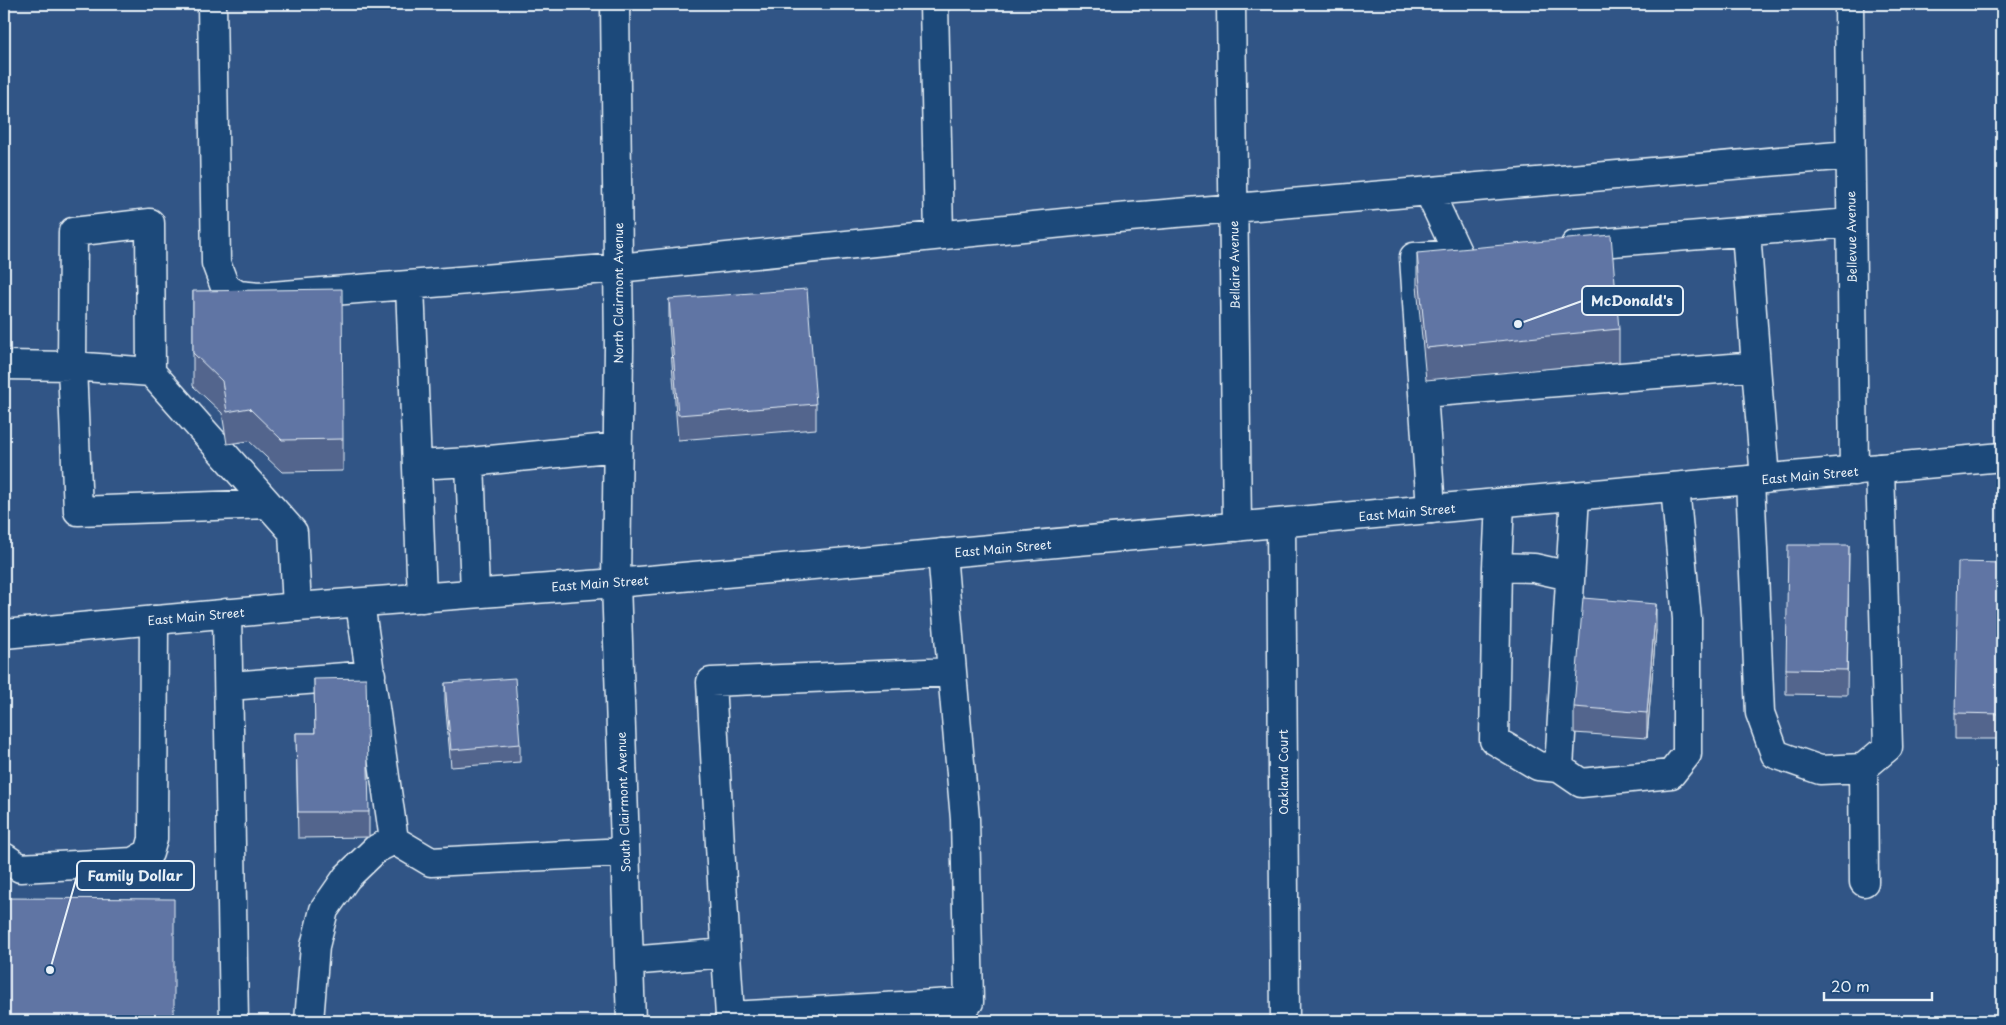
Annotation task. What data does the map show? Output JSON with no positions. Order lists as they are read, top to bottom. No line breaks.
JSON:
{"streets":{"street":["Bellevue Avenue","Bellaire Avenue","North Clairmont Avenue","East Main Street","Oakland Court","South Clairmont Avenue"]},"crossings":[["Bellevue Avenue","East Main Street"],["Bellaire Avenue","East Main Street"],["North Clairmont Avenue","East Main Street"],["North Clairmont Avenue","South Clairmont Avenue"],["East Main Street","Oakland Court"],["East Main Street","South Clairmont Avenue"]],"places":["McDonald's","Family Dollar"],"scale_bar":"20 m"}
